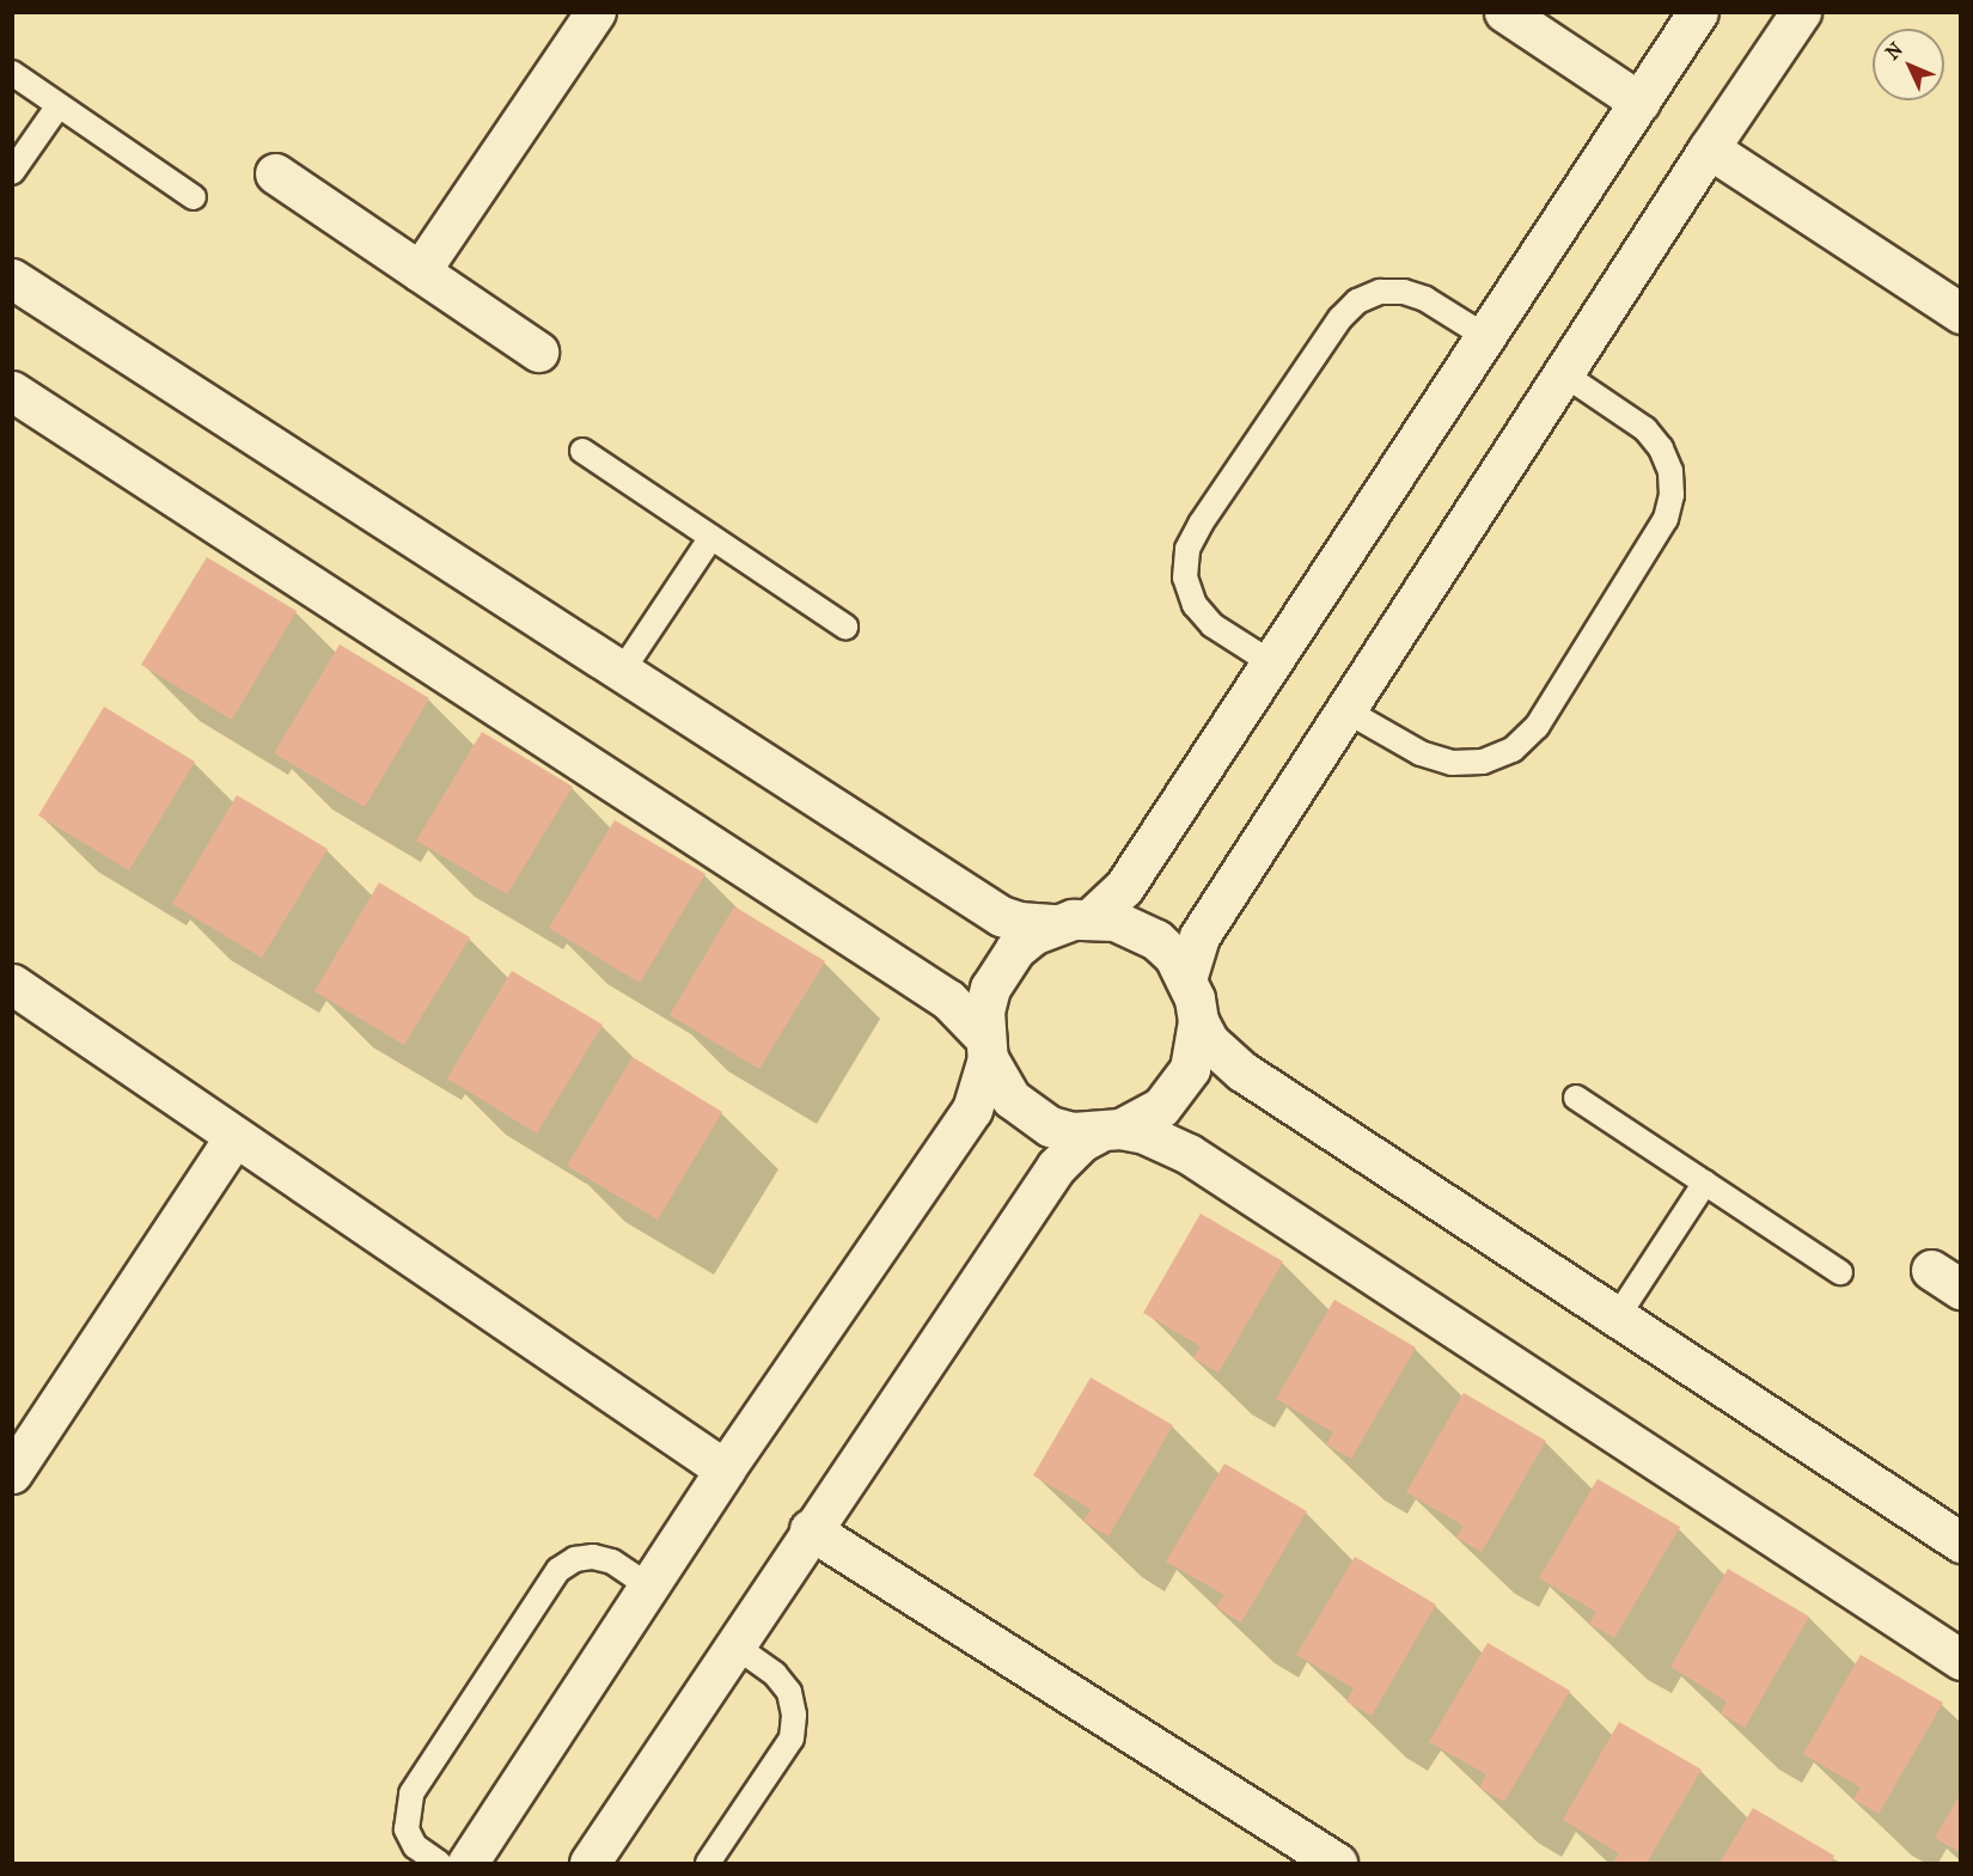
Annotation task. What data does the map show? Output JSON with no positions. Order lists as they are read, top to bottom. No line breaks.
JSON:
{"north":"top left"}
